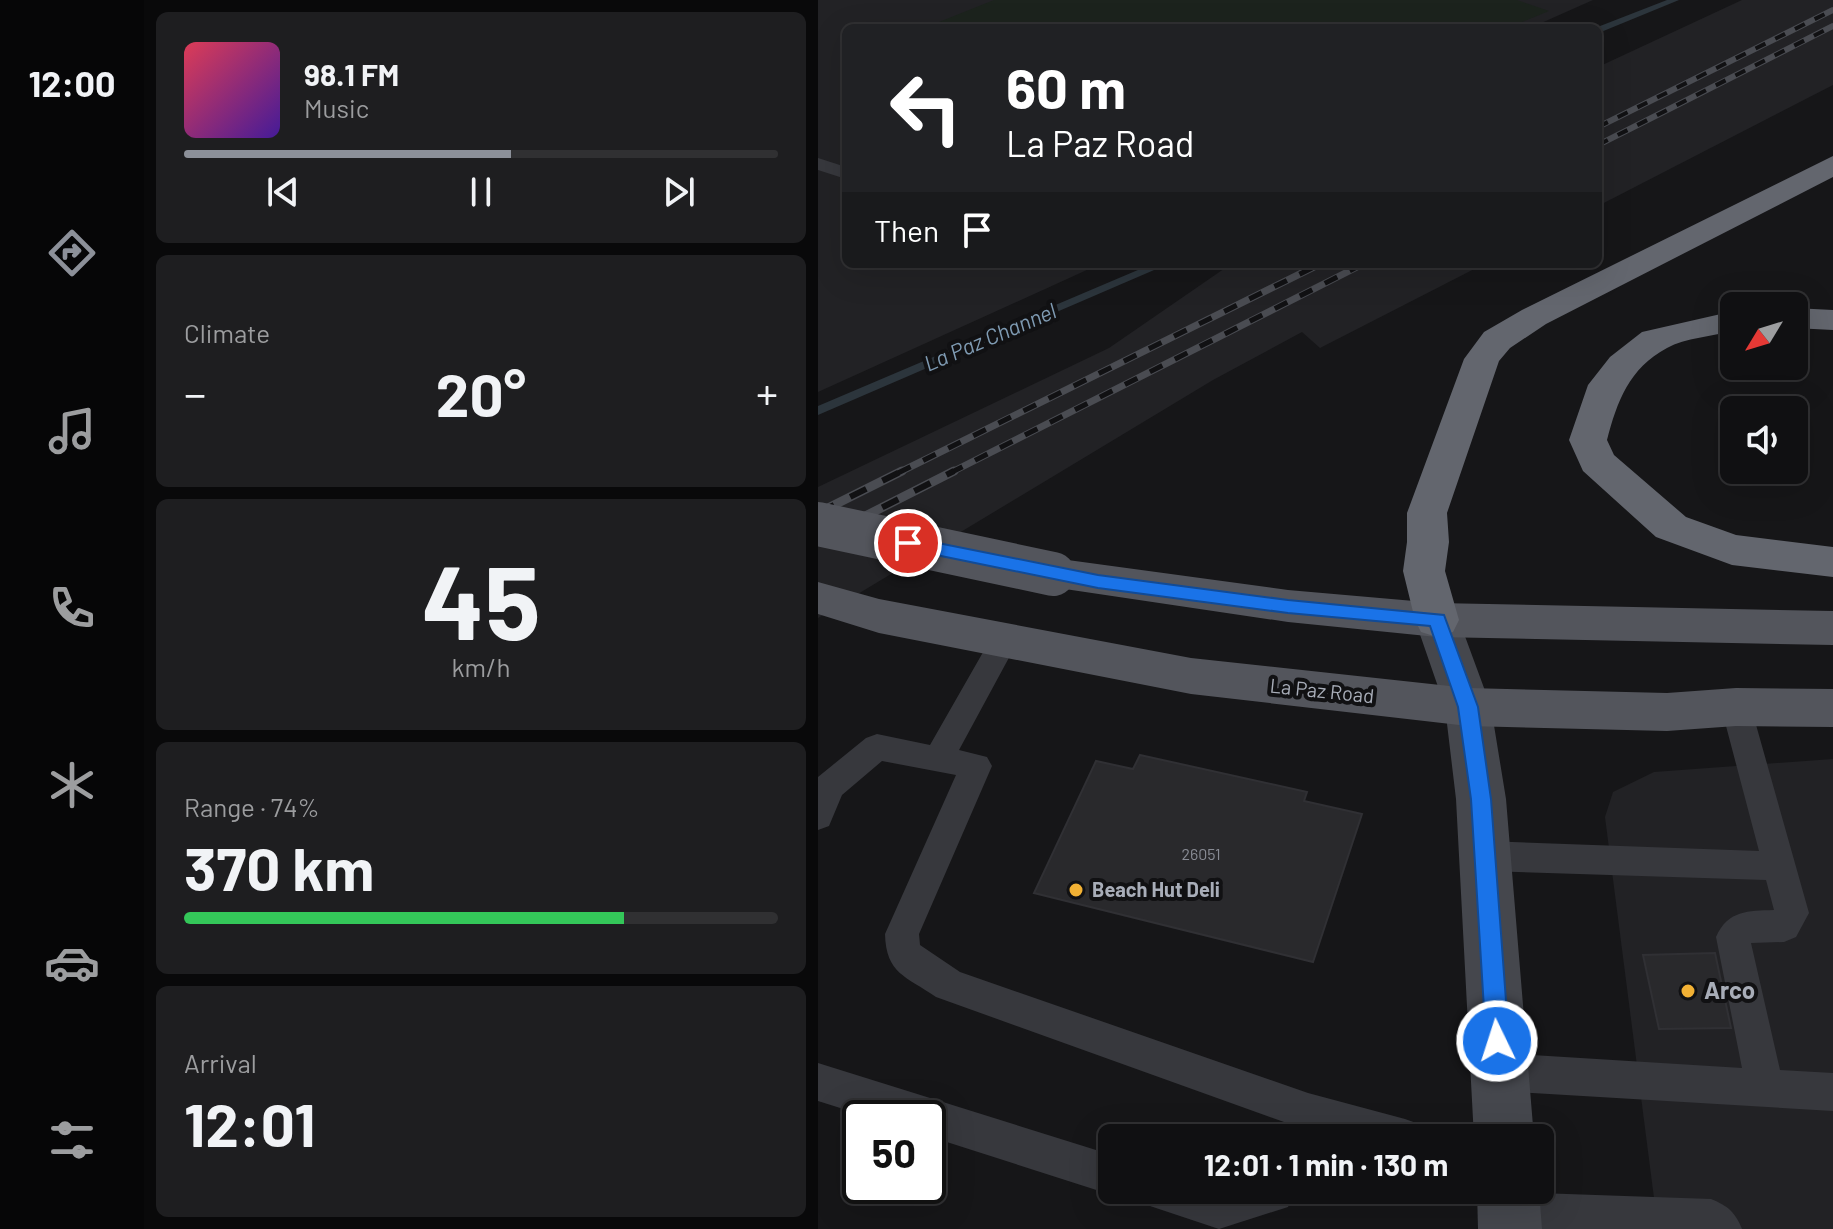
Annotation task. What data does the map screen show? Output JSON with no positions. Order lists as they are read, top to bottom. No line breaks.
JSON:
{"streets":{"main road":["La Paz Road"]},"water":["La Paz Channel"],"places":["Beach Hut Deli","Arco"],"house_numbers":["26051"],"north":"bottom left","page":{"tabs":"12:00","turn":["60 m","La Paz Road"],"song":["98.1 FM","Music"],"then":"Then","tile":["Climate",["45","km/h"],["Range · 74%","370 km"],["Arrival","12:01"]],"heat":["−","20°","+"],"limit":"50","trip":"12:01 · 1 min · 130 m"}}
